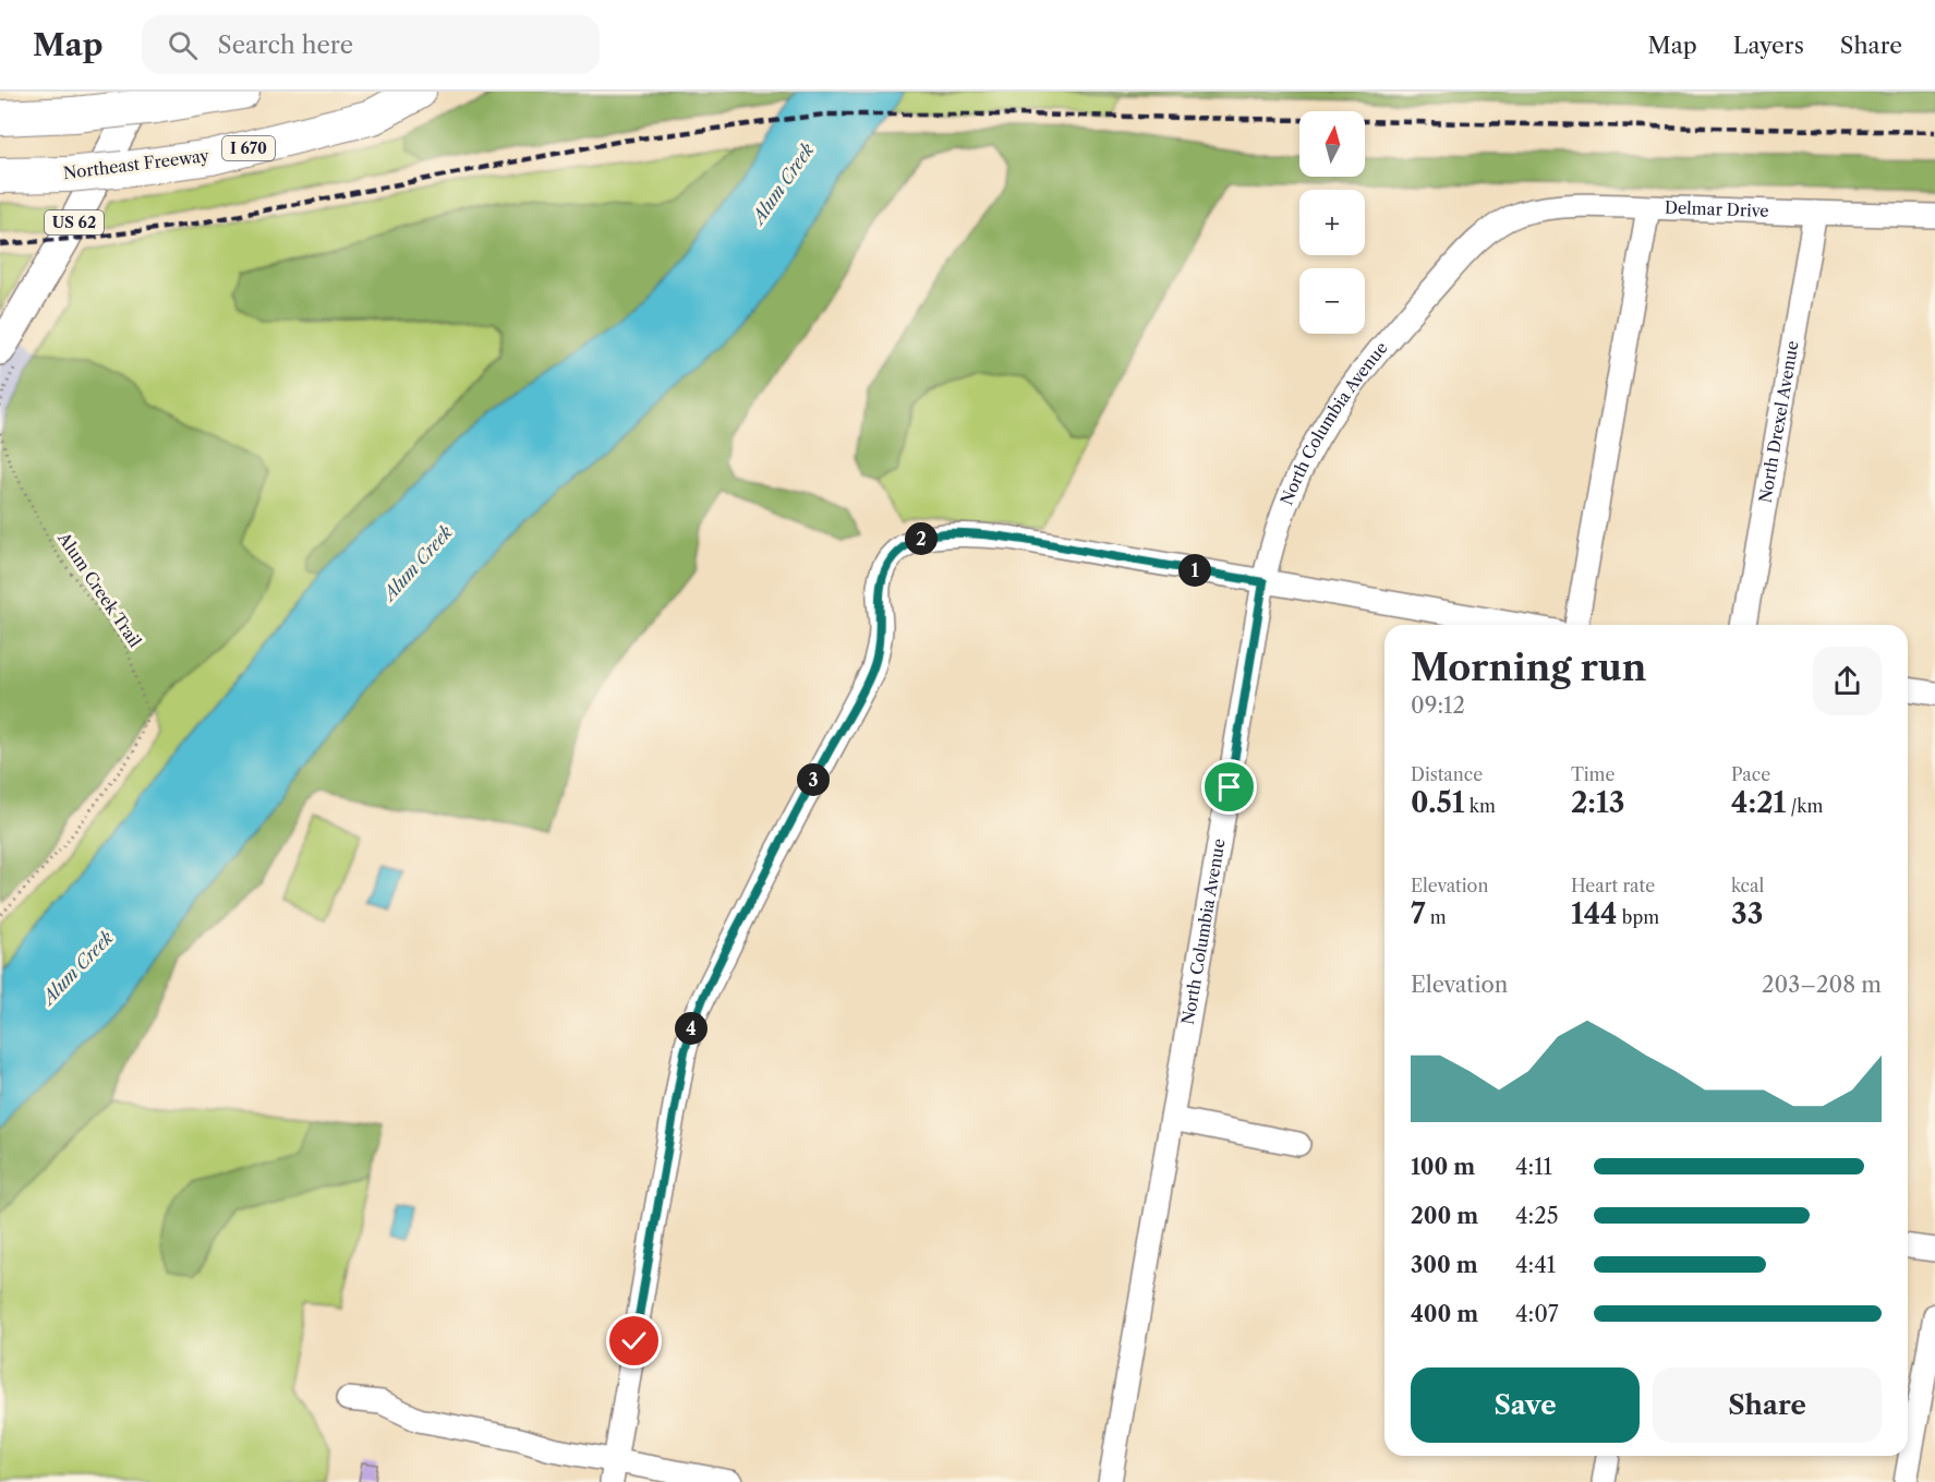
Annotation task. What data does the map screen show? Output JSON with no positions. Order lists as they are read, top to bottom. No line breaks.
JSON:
{"streets":{"highway":["I 670","Northeast Freeway"],"main road":["US 62"],"street":["Delmar Drive","North Drexel Avenue","North Columbia Avenue"],"path":["Alum Creek Trail"]},"crossings":[["Delmar Drive","North Drexel Avenue"],["Delmar Drive","North Columbia Avenue"]],"water":["Alum Creek"],"north":"top","page":{"header":"Map","search":"Search here","nav":["Map","Layers","Share"],"map_buttons":["+","−"],"pins":["2","1","3","4"],"heading":["Morning run","09:12"],"stats":[["Distance","0.51 km"],["Time","2:13"],["Pace","4:21 /km"],["Elevation","7 m"],["Heart rate","144 bpm"],["kcal","33"]],"chart":["Elevation","203–208 m"],"list":[{"name":"100 m","note":"4:11"},{"name":"200 m","note":"4:25"},{"name":"300 m","note":"4:41"},{"name":"400 m","note":"4:07"}],"buttons":["Save","Share"]}}
